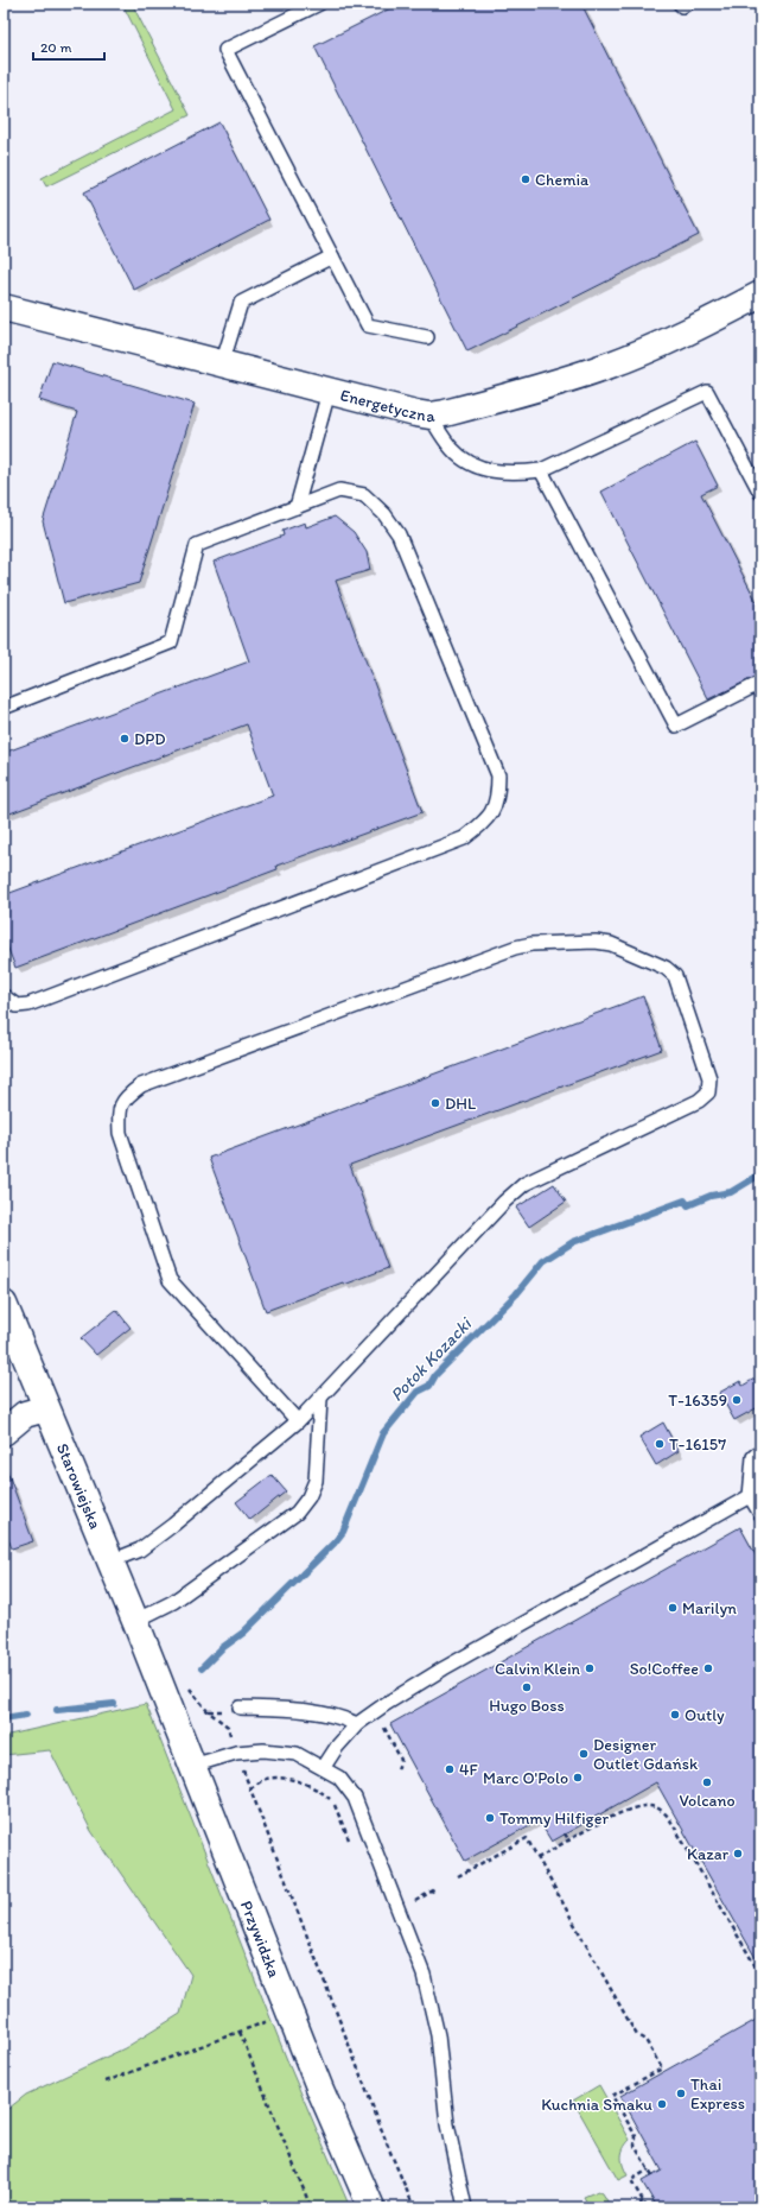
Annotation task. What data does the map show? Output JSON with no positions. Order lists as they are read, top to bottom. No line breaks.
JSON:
{"streets":{"street":["Energetyczna","Starowiejska","Przywidzka"]},"crossings":[["Starowiejska","Przywidzka"]],"water":["Potok Kozacki"],"places":["Chemia","DPD","DHL","T-16359","T-16157","Marilyn","Calvin Klein","So!Coffee","Hugo Boss","Outly","Designer Outlet Gdańsk","4F","Marc O'Polo","Volcano","Tommy Hilfiger","Kazar","Thai Express","Kuchnia Smaku"],"scale_bar":"20 m"}
